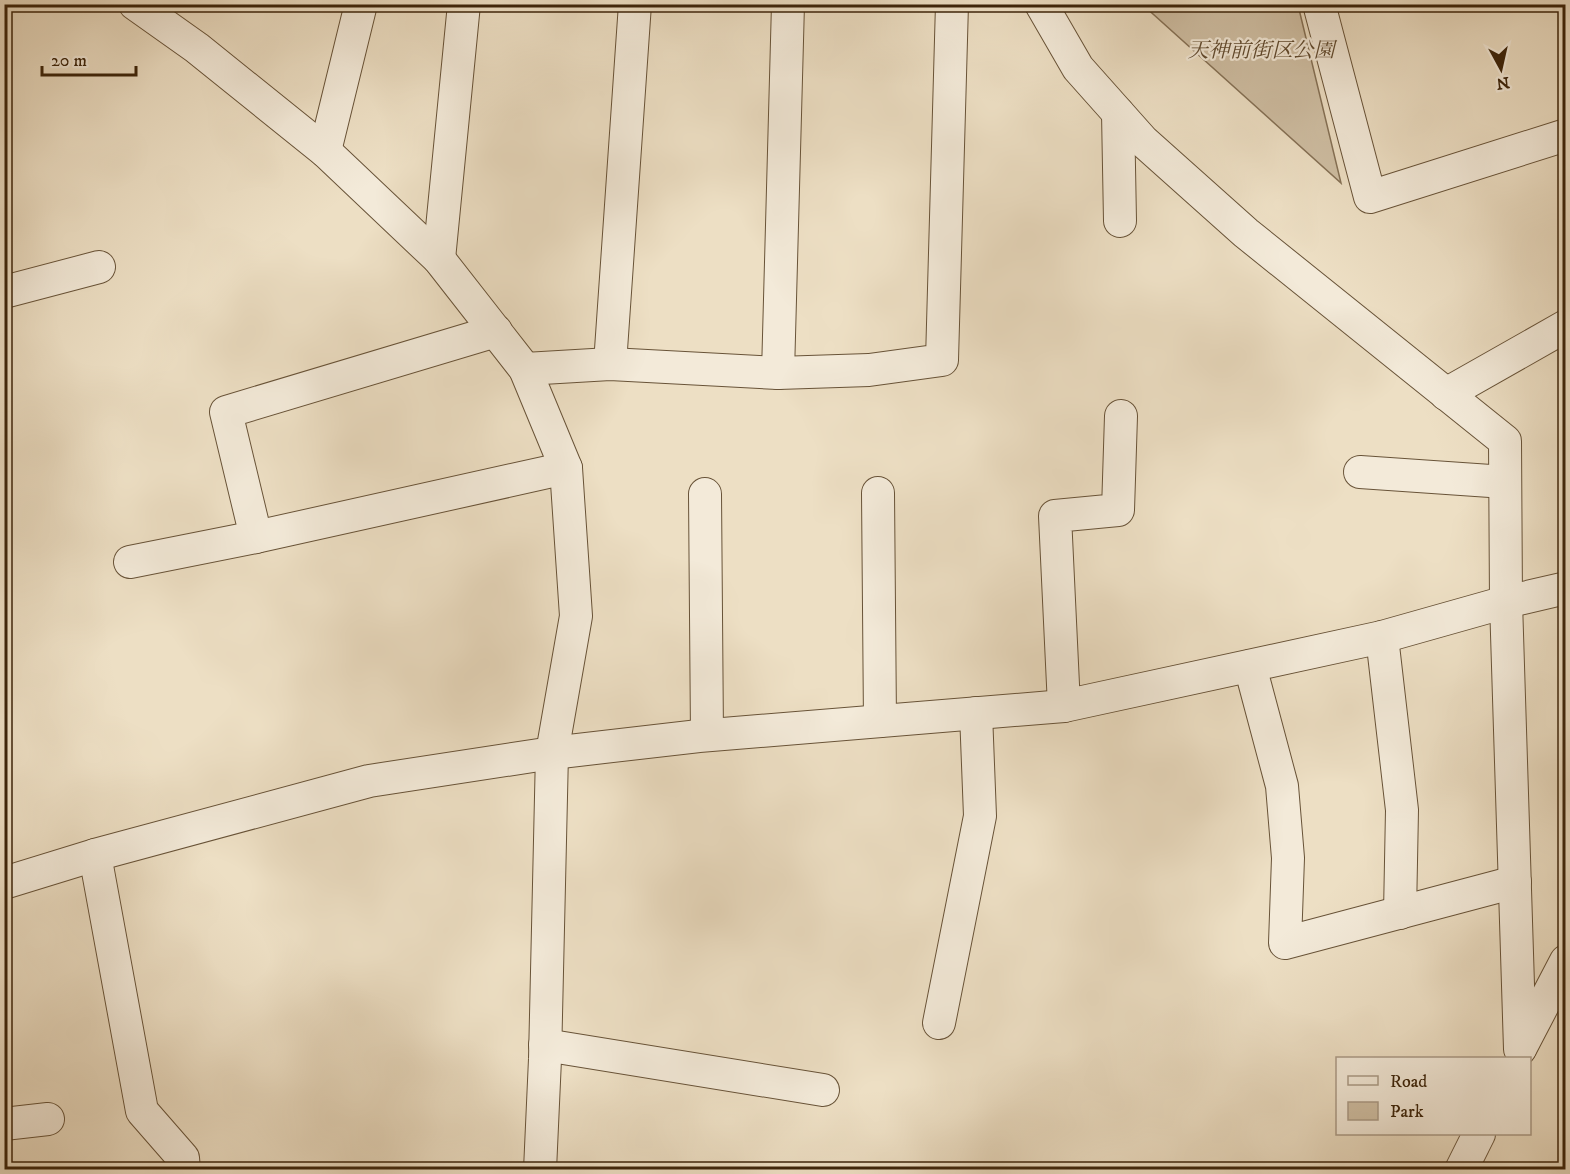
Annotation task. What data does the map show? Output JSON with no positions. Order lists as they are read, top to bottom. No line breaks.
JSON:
{"parks":["天神前街区公園"],"legend":["Road","Park"],"scale_bar":"20 m","north":"bottom"}
